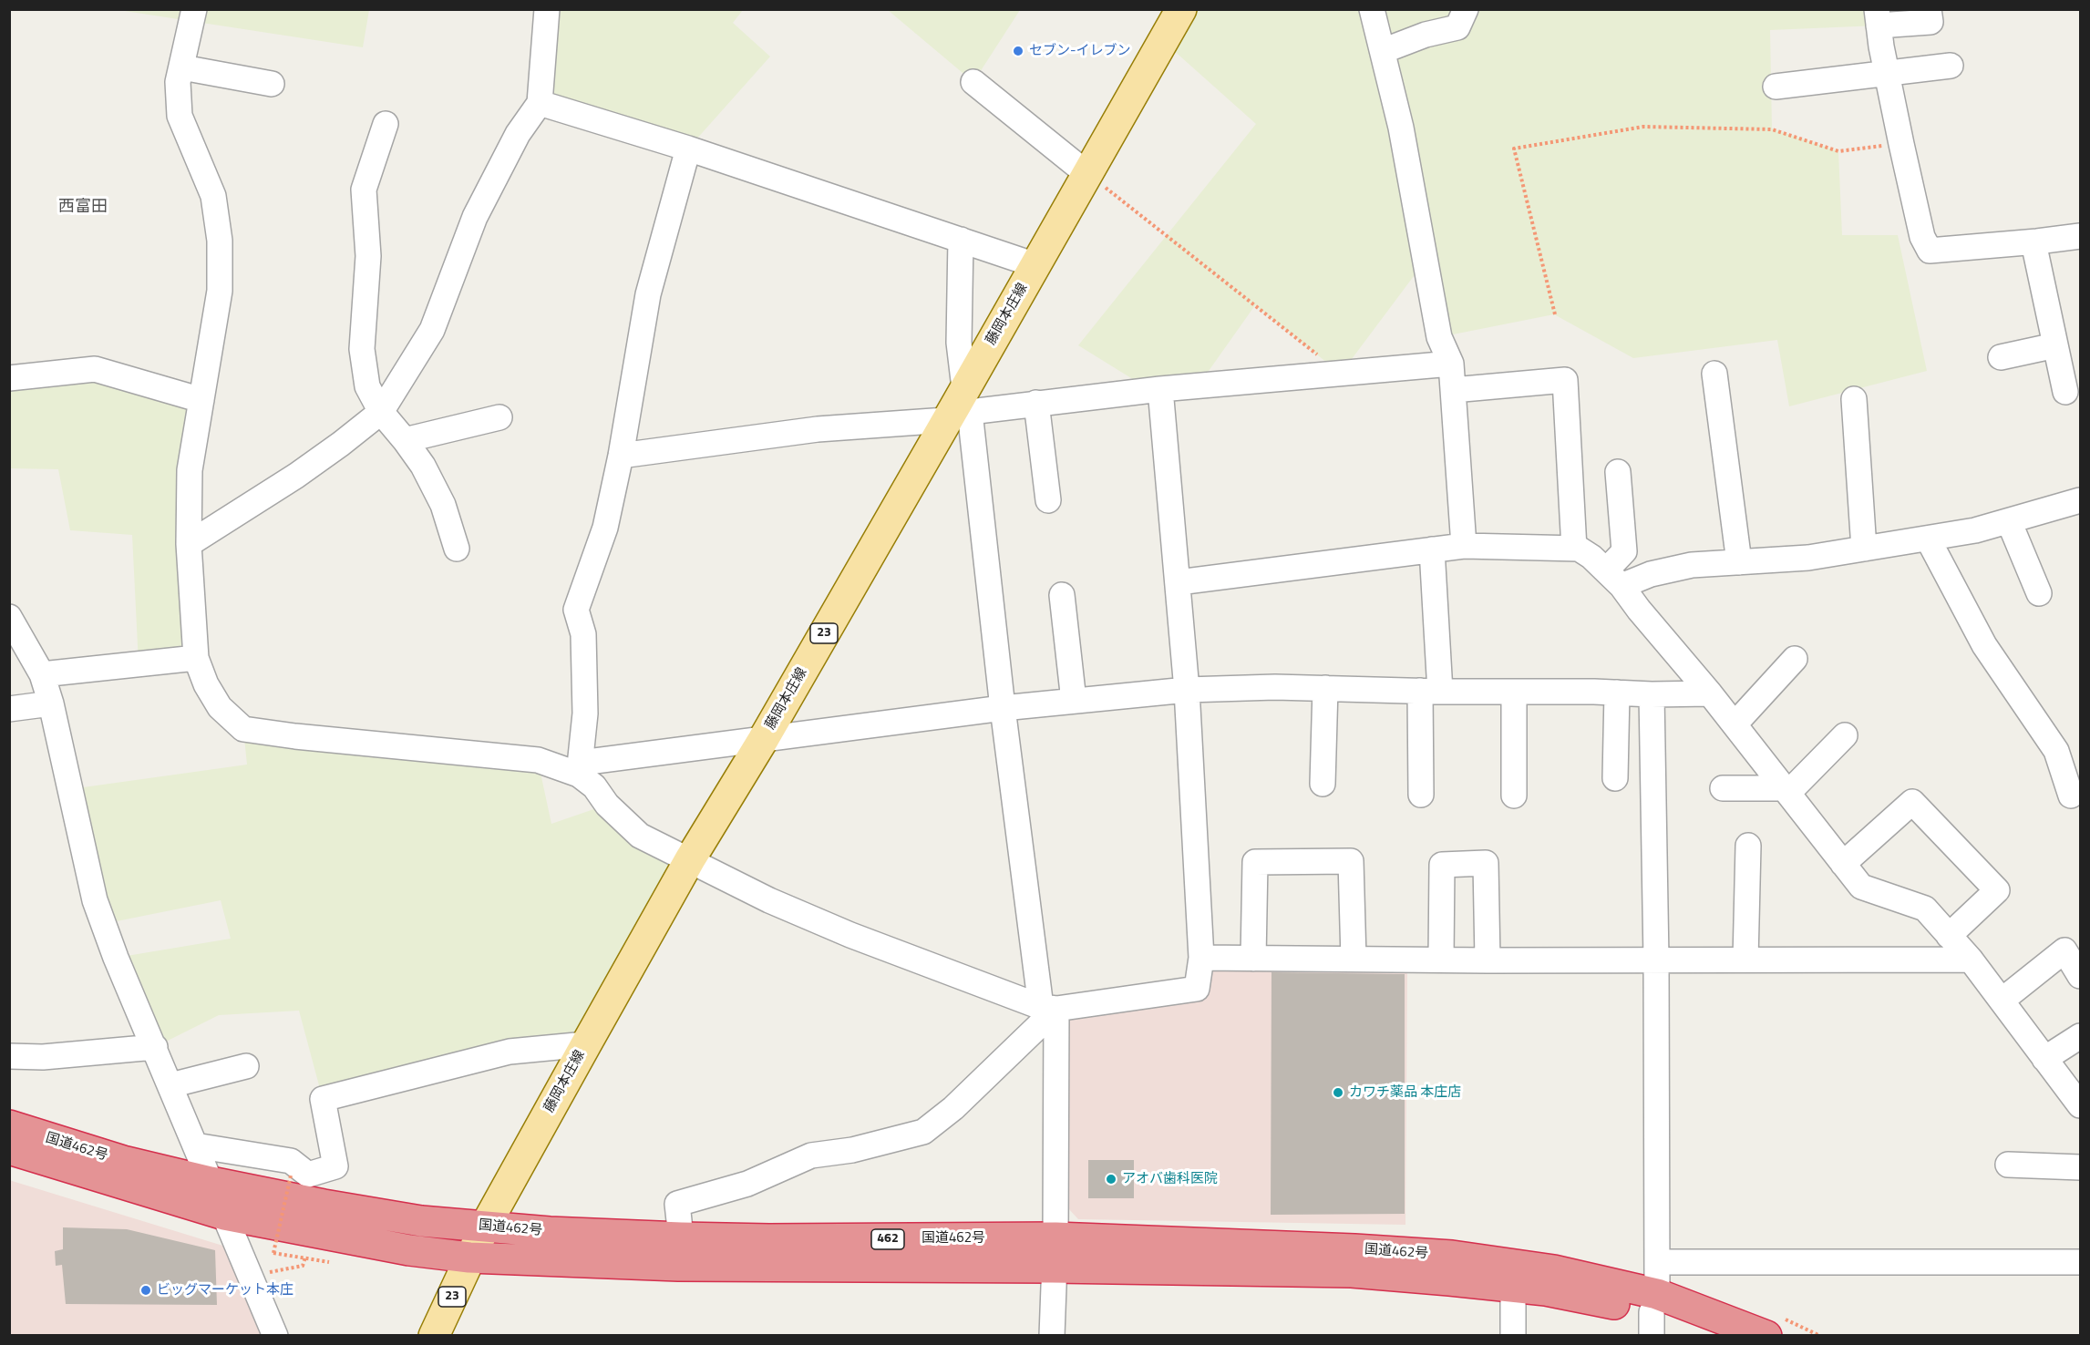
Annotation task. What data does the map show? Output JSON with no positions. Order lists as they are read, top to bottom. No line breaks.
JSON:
{"streets":{"highway":["国道462号","462"],"main road":["藤岡本庄線","23"]},"crossings":[["藤岡本庄線","国道462号"]],"districts":["西富田"],"places":["セブン-イレブン","カワチ薬品 本庄店","アオバ歯科医院","ビッグマーケット本庄"]}
